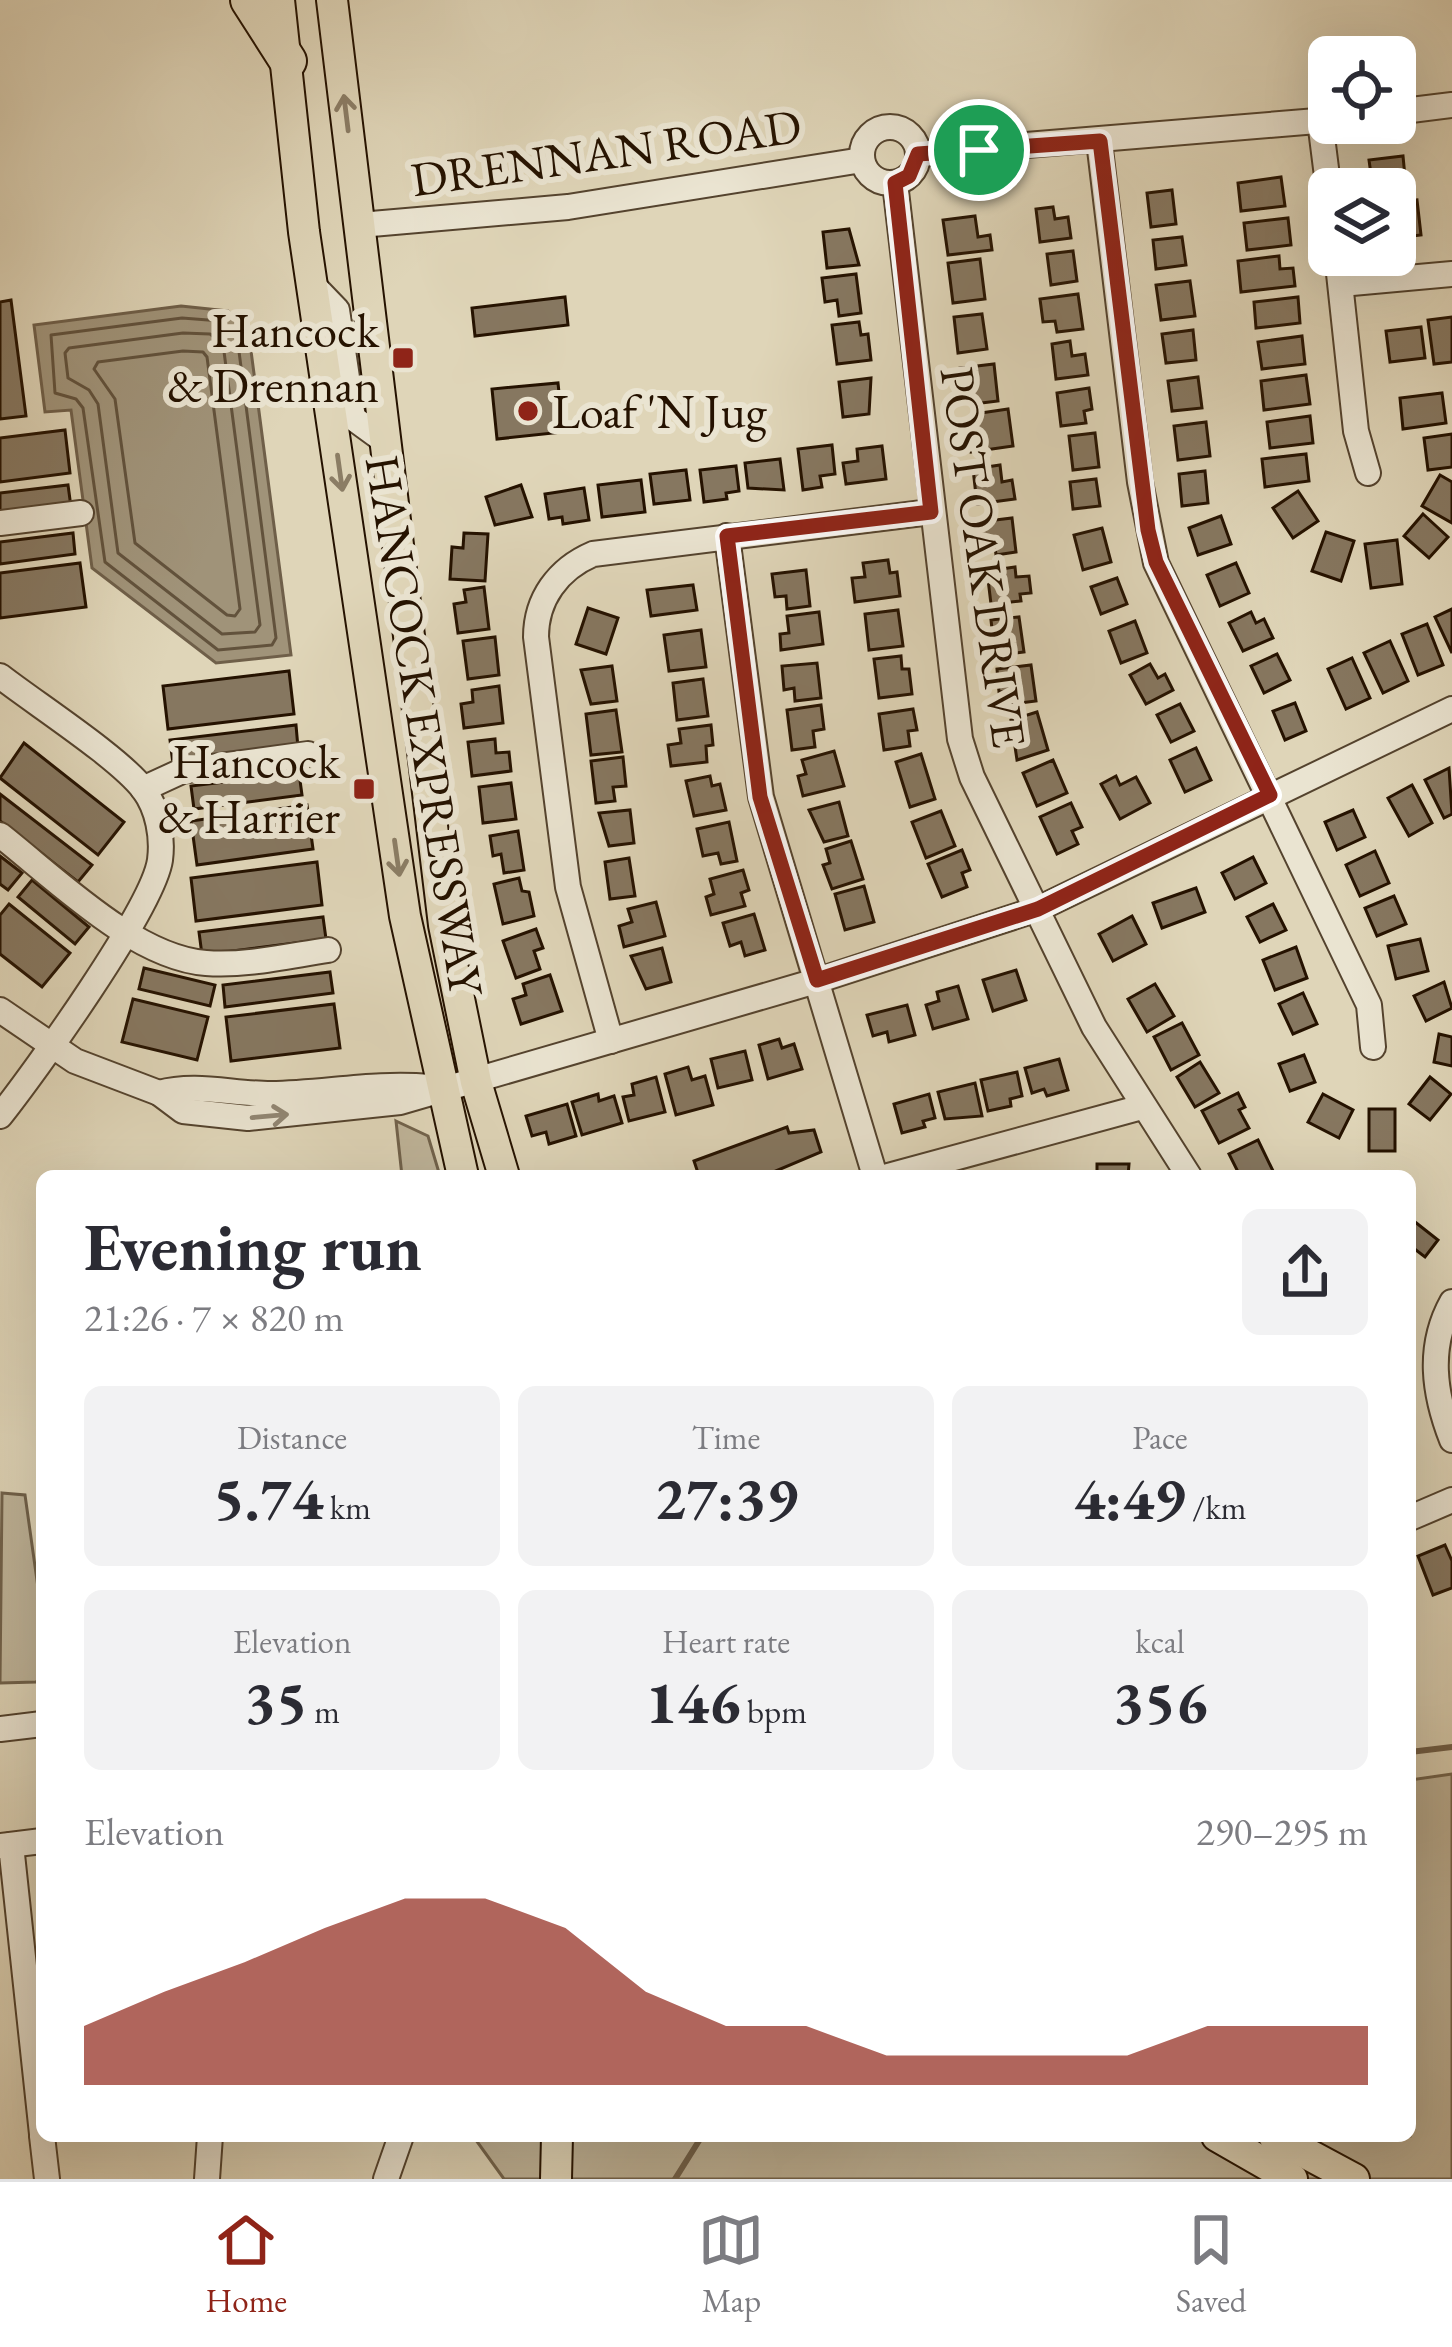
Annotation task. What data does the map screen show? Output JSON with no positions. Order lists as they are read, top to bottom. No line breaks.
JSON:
{"streets":{"main road":["HANCOCK EXPRESSWAY"],"street":["DRENNAN ROAD","POST OAK DRIVE"]},"crossings":[["DRENNAN ROAD","POST OAK DRIVE"],["DRENNAN ROAD","HANCOCK EXPRESSWAY"]],"places":{"transit":["Hancock & Drennan","Hancock & Harrier"],"other":["Loaf 'N Jug"]},"page":{"heading":["Evening run","21:26 · 7 × 820 m"],"stats":[["Distance","5.74 km"],["Time","27:39"],["Pace","4:49 /km"],["Elevation","35 m"],["Heart rate","146 bpm"],["kcal","356"]],"chart":["Elevation","290–295 m"],"tabs":["Home","Map","Saved"]}}
